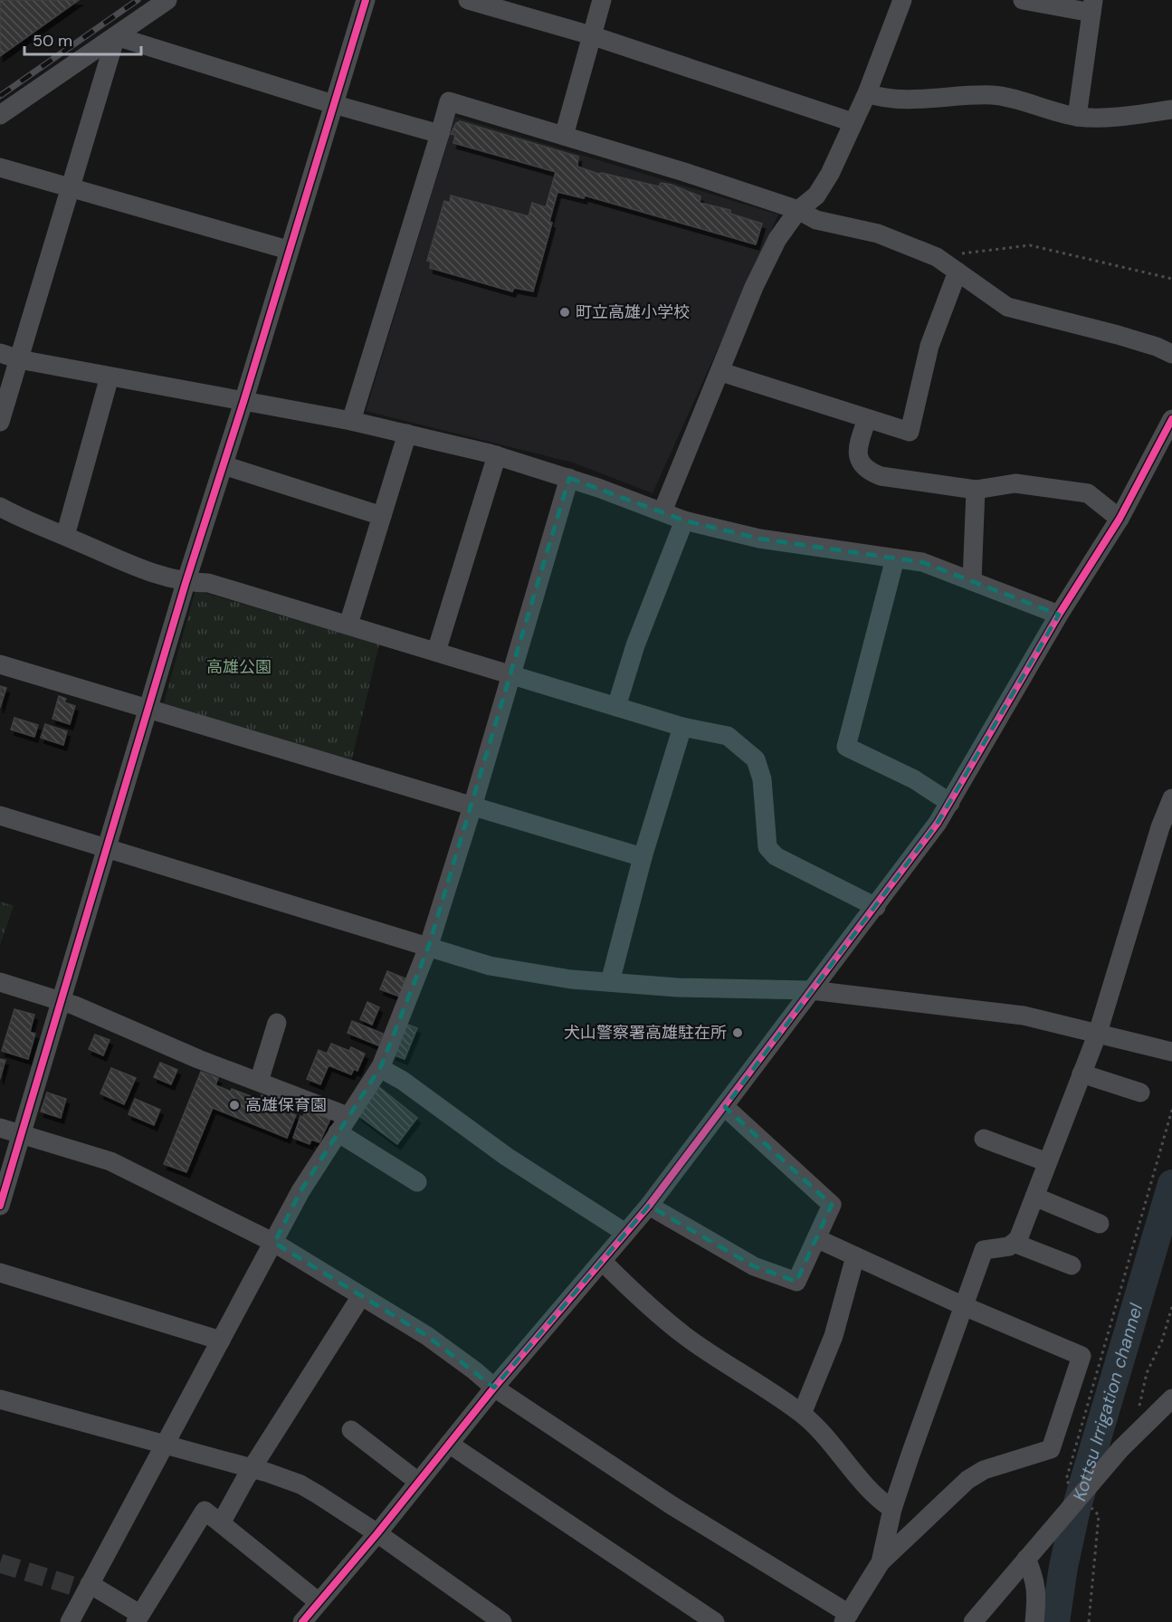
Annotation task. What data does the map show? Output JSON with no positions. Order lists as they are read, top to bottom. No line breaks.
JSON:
{"water":["Kottsu Irrigation channel"],"parks":["高雄公園"],"places":["町立高雄小学校","犬山警察署高雄駐在所","高雄保育園"],"scale_bar":"50 m"}
